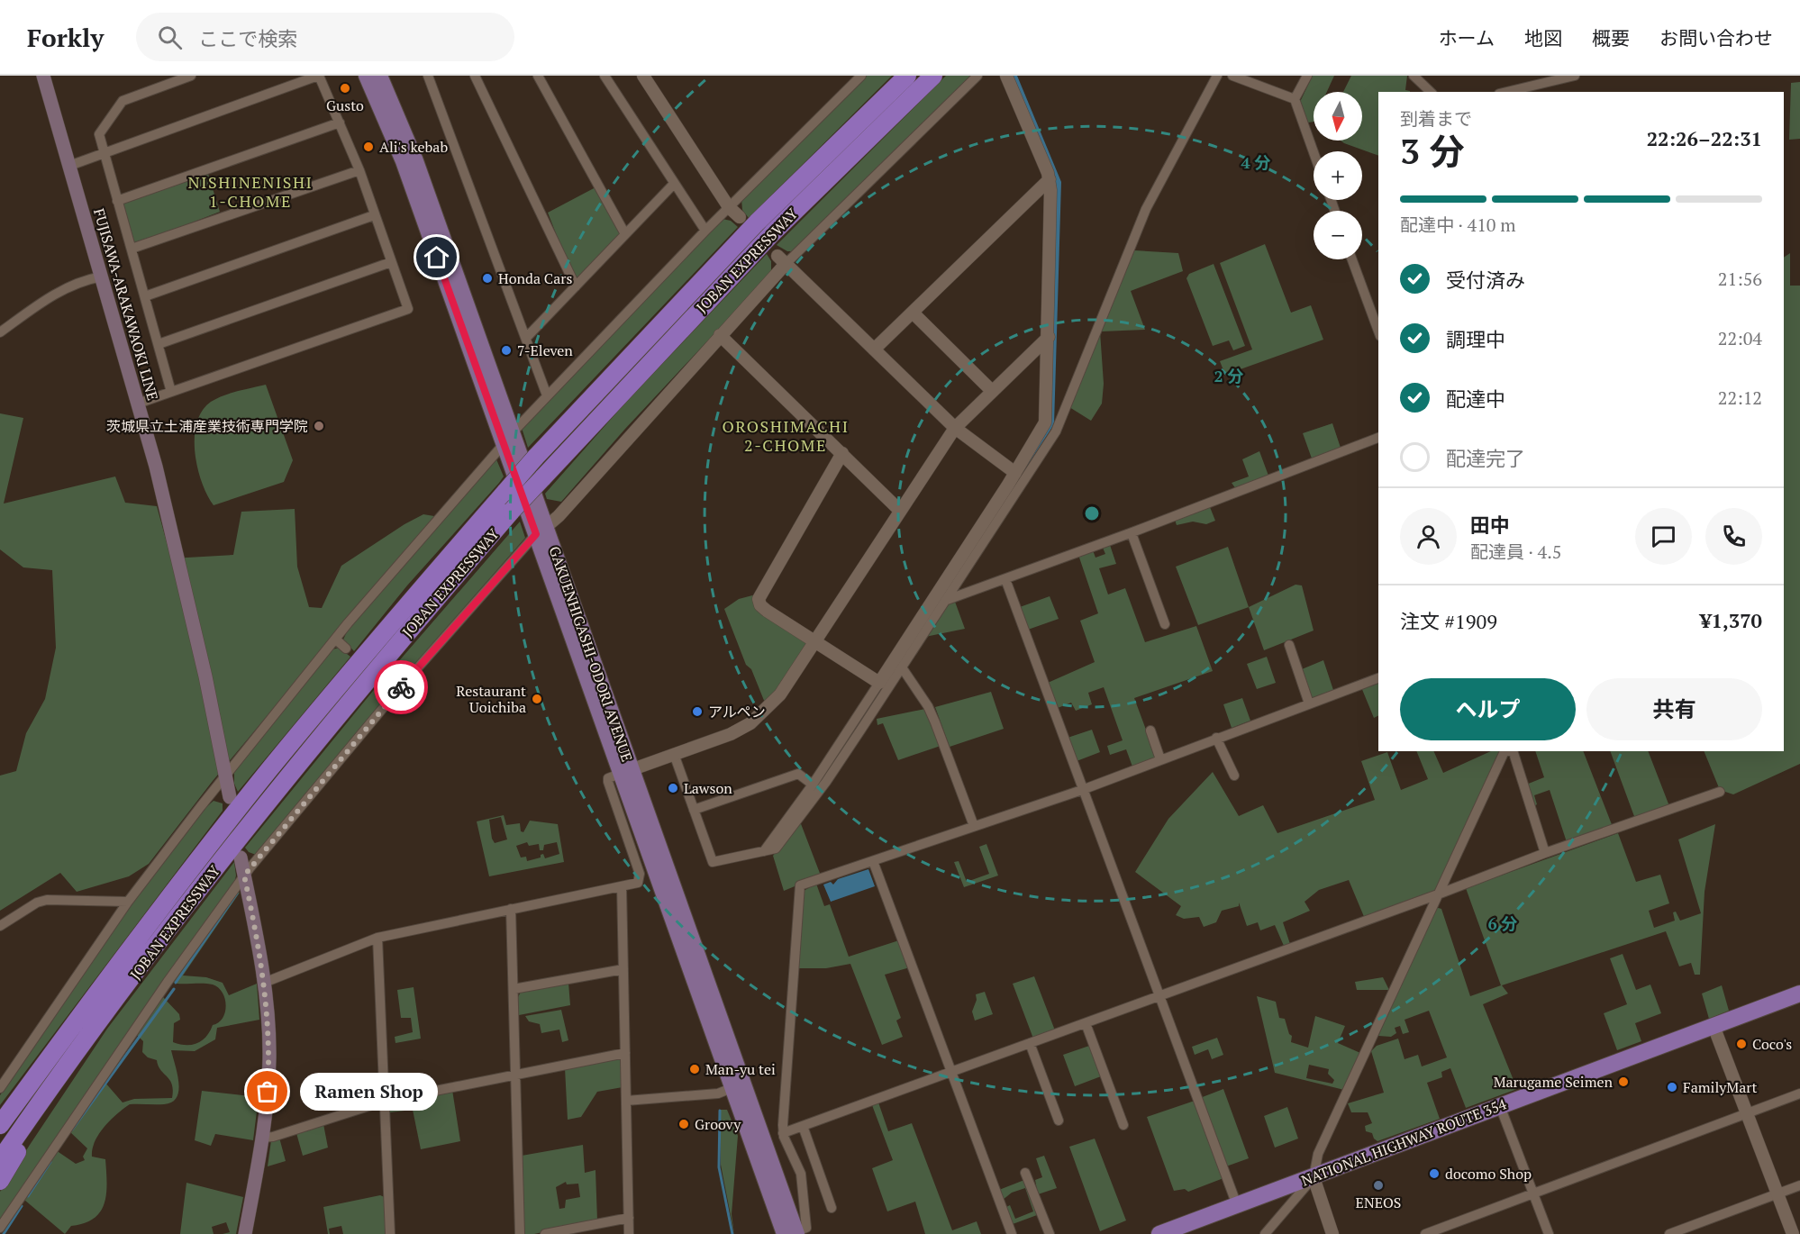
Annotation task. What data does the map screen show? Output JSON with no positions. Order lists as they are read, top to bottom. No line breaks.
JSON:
{"streets":{"highway":["JOBAN EXPRESSWAY","NATIONAL HIGHWAY ROUTE 354"],"main road":["FUJISAWA-ARAKAWAOKI LINE","GAKUENHIGASHI-ODORI AVENUE"]},"districts":["NISHINENISHI 1-CHOME","OROSHIMACHI 2-CHOME"],"places":["Gusto","Ali's kebab","Honda Cars","7-Eleven","茨城県立土浦産業技術専門学院","Restaurant Uoichiba","アルペン","Lawson","Coco's","Man-yu tei","Marugame Seimen","FamilyMart","Ramen Shop","Groovy","docomo Shop","ENEOS"],"north":"bottom","page":{"header":"Forkly","search":"ここで検索","nav":["ホーム","地図","概要","お問い合わせ"],"map_buttons":["+","−"],"heading":["3 分","到着まで","22:26–22:31"],"panel":["田中","配達員 · 4.5","注文 #1909","¥1,370"],"bar":"配達中 · 410 m","list":[["受付済み","21:56"],["調理中","22:04"],["配達中","22:12"],"配達完了"],"buttons":["ヘルプ","共有"],"bubble":"Ramen Shop"},"rings":["4 分","2 分","6 分"]}
